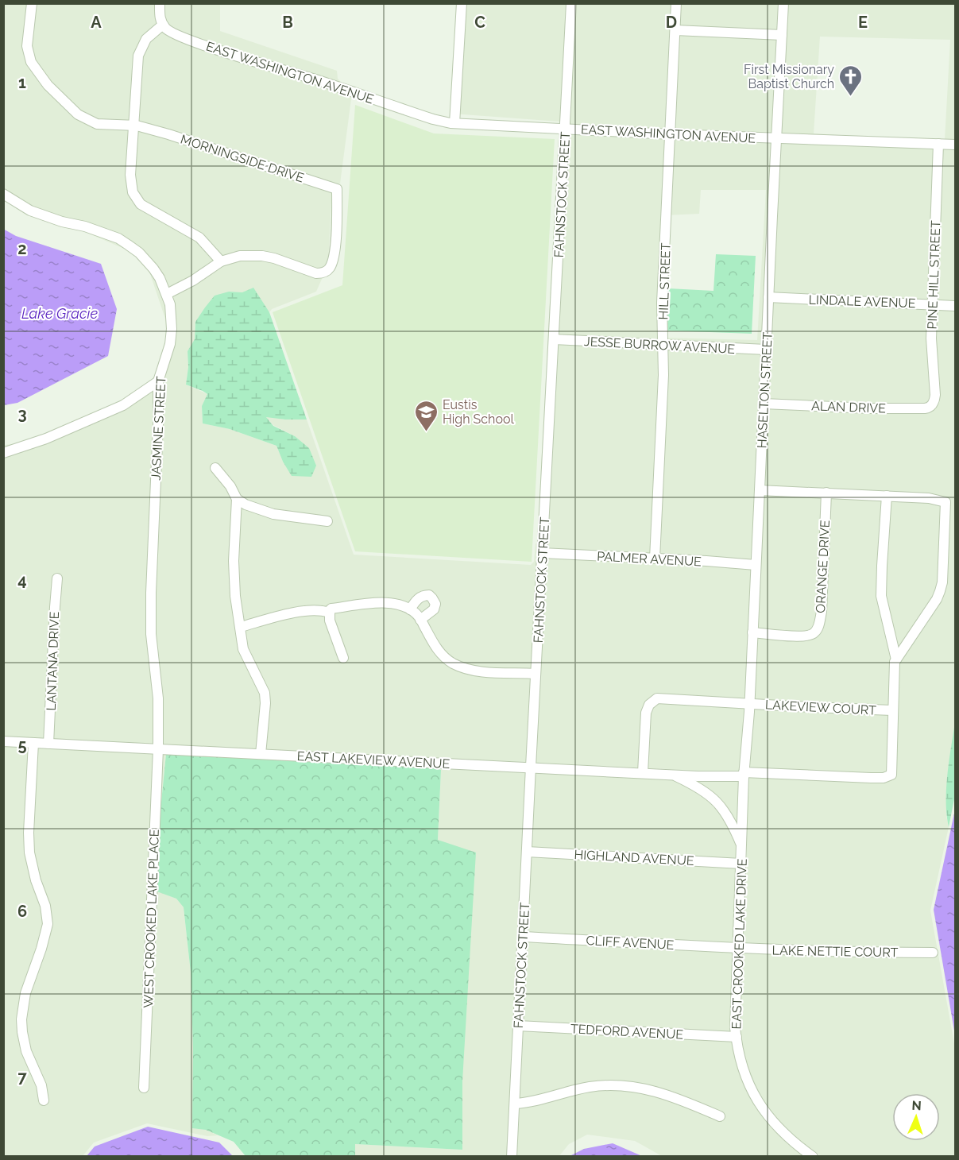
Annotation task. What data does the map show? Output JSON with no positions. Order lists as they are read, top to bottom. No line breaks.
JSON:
{"streets":{"street":["EAST WASHINGTON AVENUE","MORNINGSIDE DRIVE","FAHNSTOCK STREET","PINE HILL STREET","HILL STREET","LINDALE AVENUE","JESSE BURROW AVENUE","HASELTON STREET","ALAN DRIVE","JASMINE STREET","PALMER AVENUE","ORANGE DRIVE","LANTANA DRIVE","LAKEVIEW COURT","EAST LAKEVIEW AVENUE","HIGHLAND AVENUE","WEST CROOKED LAKE PLACE","CLIFF AVENUE","EAST CROOKED LAKE DRIVE","LAKE NETTIE COURT","TEDFORD AVENUE"]},"crossings":[["EAST WASHINGTON AVENUE","FAHNSTOCK STREET"],["EAST WASHINGTON AVENUE","PINE HILL STREET"],["EAST WASHINGTON AVENUE","HILL STREET"],["EAST WASHINGTON AVENUE","HASELTON STREET"],["FAHNSTOCK STREET","JESSE BURROW AVENUE"],["FAHNSTOCK STREET","PALMER AVENUE"],["FAHNSTOCK STREET","EAST LAKEVIEW AVENUE"],["FAHNSTOCK STREET","HIGHLAND AVENUE"],["FAHNSTOCK STREET","CLIFF AVENUE"],["FAHNSTOCK STREET","TEDFORD AVENUE"],["PINE HILL STREET","LINDALE AVENUE"],["PINE HILL STREET","ALAN DRIVE"],["HILL STREET","JESSE BURROW AVENUE"],["HILL STREET","PALMER AVENUE"],["LINDALE AVENUE","HASELTON STREET"],["JESSE BURROW AVENUE","HASELTON STREET"],["HASELTON STREET","ALAN DRIVE"],["HASELTON STREET","PALMER AVENUE"],["HASELTON STREET","ORANGE DRIVE"],["HASELTON STREET","LAKEVIEW COURT"],["HASELTON STREET","EAST LAKEVIEW AVENUE"],["HASELTON STREET","EAST CROOKED LAKE DRIVE"],["JASMINE STREET","EAST LAKEVIEW AVENUE"],["JASMINE STREET","WEST CROOKED LAKE PLACE"],["LANTANA DRIVE","EAST LAKEVIEW AVENUE"],["LAKEVIEW COURT","EAST LAKEVIEW AVENUE"],["EAST LAKEVIEW AVENUE","WEST CROOKED LAKE PLACE"],["EAST LAKEVIEW AVENUE","EAST CROOKED LAKE DRIVE"],["HIGHLAND AVENUE","EAST CROOKED LAKE DRIVE"],["CLIFF AVENUE","EAST CROOKED LAKE DRIVE"],["CLIFF AVENUE","LAKE NETTIE COURT"],["EAST CROOKED LAKE DRIVE","LAKE NETTIE COURT"],["EAST CROOKED LAKE DRIVE","TEDFORD AVENUE"]],"water":["Lake Gracie"],"places":{"church":["First Missionary Baptist Church"],"school or university":["Eustis High School"]},"north":"top","grid":{"columns":["A","B","C","D","E"],"rows":["1","2","3","4","5","6","7"]}}
